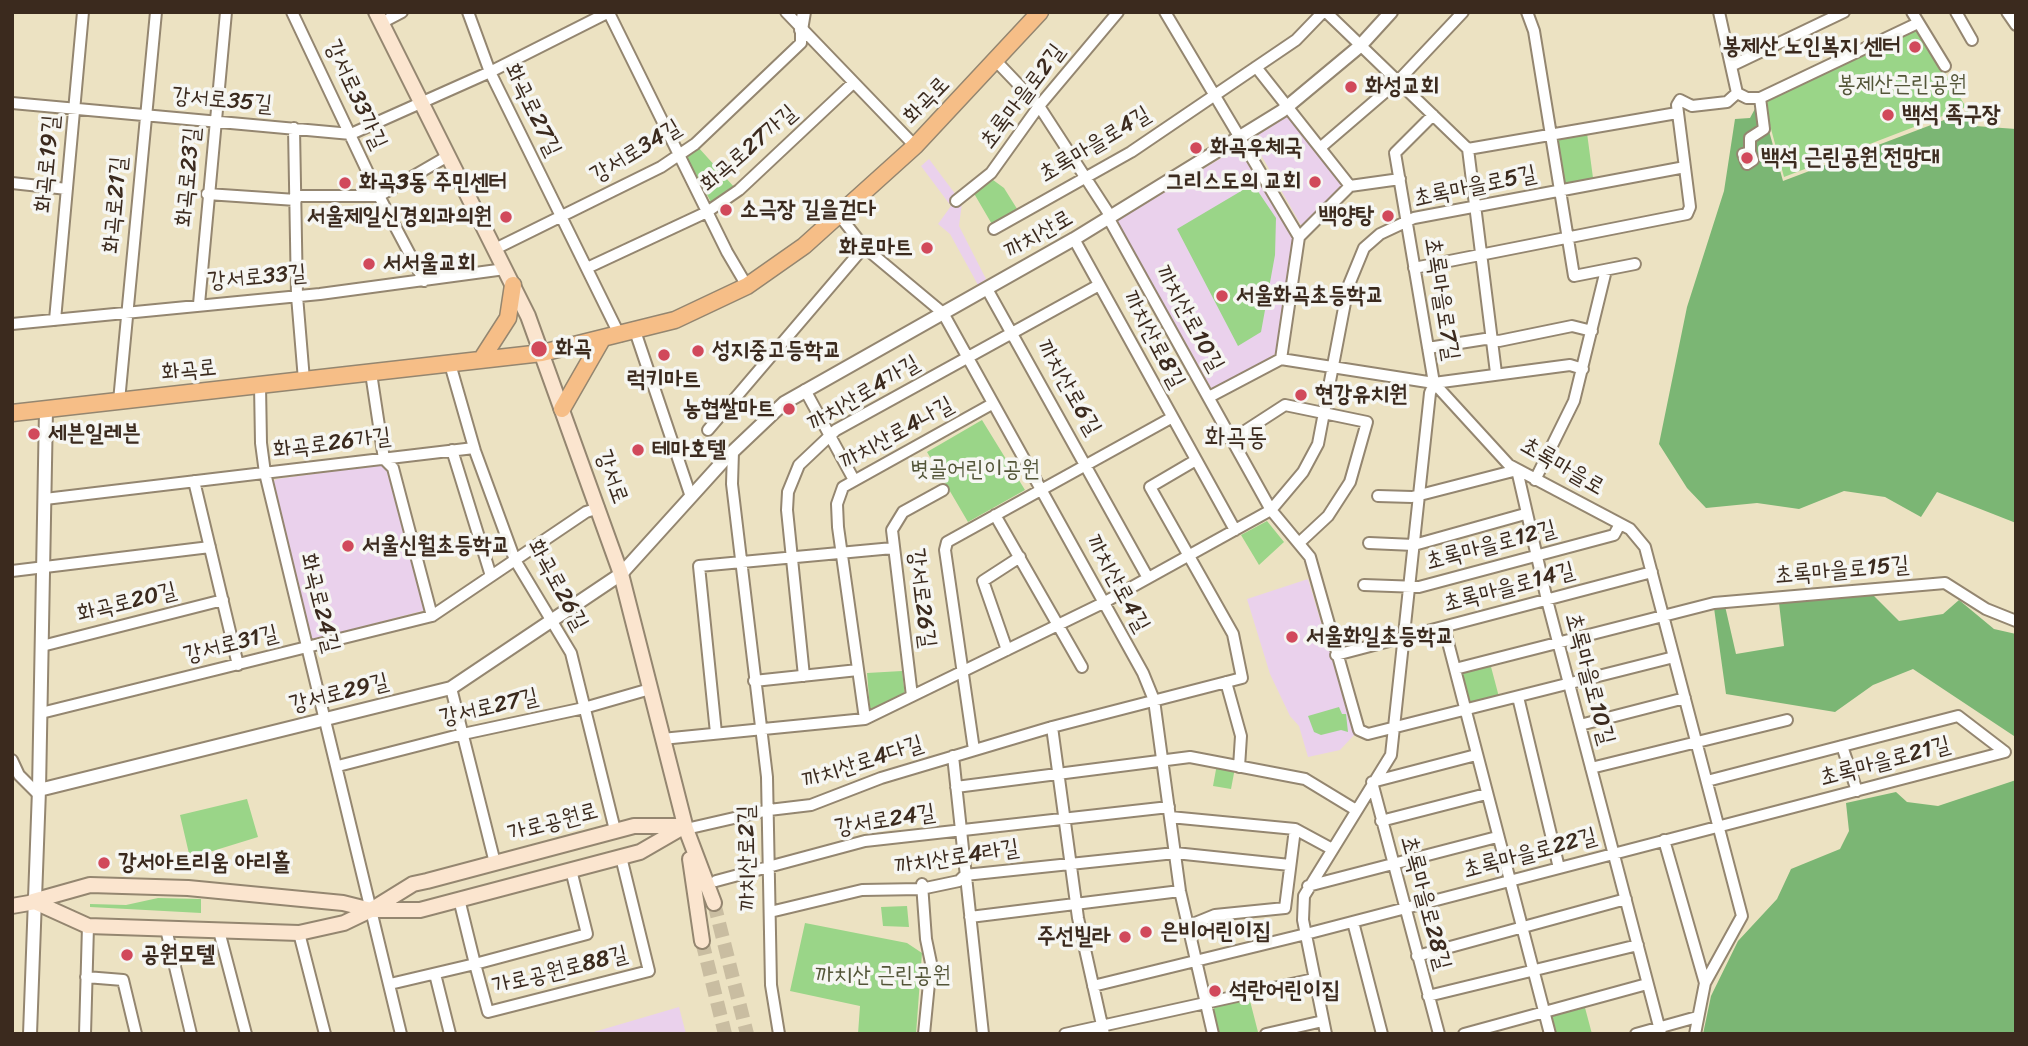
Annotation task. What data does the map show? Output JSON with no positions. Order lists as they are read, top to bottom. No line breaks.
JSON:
{"streets":{"main road":["화곡로","강서로","가로공원로"],"street":["강서로33가길","초록마을로2길","강서로35길","화곡로27길","초록마을로4길","화곡로27가길","강서로34길","화곡로19길","화곡로23길","초록마을로5길","화곡로21길","까치산로","강서로33길","초록마을로7길","까치산로10길","까치산로8길","까치산로6길","까치산로4가길","까치산로4나길","화곡로26가길","초록마을로","초록마을로12길","초록마을로15길","까치산로4길","화곡로26길","초록마을로14길","강서로26길","화곡로20길","화곡로24길","강서로31길","초록마을로10길","강서로29길","강서로27길","초록마을로21길","까치산로4다길","강서로24길","초록마을로22길","까치산로2길","까치산로4라길","초록마을로28길","가로공원로88길"]},"crossings":[["강서로33가길","강서로35길"],["강서로33가길","강서로33길"],["초록마을로2길","까치산로10길"],["강서로35길","화곡로27길"],["강서로35길","화곡로19길"],["강서로35길","화곡로23길"],["강서로35길","화곡로21길"],["강서로35길","강서로"],["화곡로","화곡로27길"],["화곡로","화곡로21길"],["화곡로","까치산로10길"],["화곡로","강서로"],["화곡로","화곡로26길"],["화곡로","화곡로20길"],["화곡로","화곡로24길"],["화곡로27길","화곡로27가길"],["화곡로27길","강서로34길"],["초록마을로4길","까치산로10길"],["강서로34길","강서로"],["화곡로19길","강서로33길"],["화곡로23길","강서로33길"],["초록마을로5길","초록마을로7길"],["초록마을로5길","까치산로10길"],["초록마을로5길","강서로26길"],["화곡로21길","강서로33길"],["까치산로","까치산로10길"],["까치산로","까치산로8길"],["까치산로","까치산로6길"],["까치산로","강서로"],["까치산로","까치산로4길"],["까치산로","강서로29길"],["까치산로","까치산로2길"],["강서로33길","강서로"],["초록마을로7길","까치산로10길"],["초록마을로7길","초록마을로"],["초록마을로7길","초록마을로12길"],["초록마을로7길","초록마을로14길"],["초록마을로7길","초록마을로28길"],["까치산로10길","초록마을로14길"],["까치산로10길","강서로26길"],["까치산로8길","까치산로6길"],["까치산로8길","강서로26길"],["까치산로6길","강서로26길"],["까치산로4가길","까치산로4길"],["까치산로4나길","까치산로4길"],["까치산로4나길","강서로26길"],["화곡로26가길","화곡로26길"],["화곡로26가길","화곡로20길"],["화곡로26가길","화곡로24길"],["초록마을로","초록마을로12길"],["초록마을로","초록마을로15길"],["초록마을로","초록마을로14길"],["초록마을로","초록마을로10길"],["초록마을로","초록마을로21길"],["초록마을로","초록마을로22길"],["강서로","강서로26길"],["강서로","강서로31길"],["강서로","강서로29길"],["강서로","강서로27길"],["강서로","까치산로4다길"],["강서로","가로공원로"],["초록마을로12길","초록마을로10길"],["초록마을로15길","초록마을로10길"],["까치산로4길","강서로26길"],["까치산로4길","까치산로4다길"],["까치산로4길","강서로24길"],["까치산로4길","초록마을로22길"],["까치산로4길","까치산로4라길"],["화곡로26길","강서로31길"],["화곡로26길","강서로29길"],["화곡로26길","강서로27길"],["화곡로26길","가로공원로"],["초록마을로14길","초록마을로10길"],["강서로26길","까치산로4다길"],["강서로26길","까치산로2길"],["화곡로20길","강서로31길"],["화곡로20길","강서로29길"],["화곡로20길","가로공원로"],["화곡로24길","강서로31길"],["화곡로24길","강서로29길"],["화곡로24길","강서로27길"],["화곡로24길","가로공원로"],["초록마을로10길","초록마을로22길"],["초록마을로21길","초록마을로22길"],["까치산로4다길","가로공원로"],["까치산로4다길","까치산로2길"],["강서로24길","까치산로2길"],["가로공원로","가로공원로88길"],["초록마을로22길","초록마을로28길"],["까치산로2길","까치산로4라길"]],"districts":["화곡동"],"parks":["봉제산근린공원","볏골어린이공원","까치산 근린공원"],"places":["봉제산 노인복지 센터","화성교회","백석 족구장","화곡우체국","백석 근린공원 전망대","그리스도의 교회","화곡3동 주민센터","소극장 길을걷다","백양탕","서울제일신경외과의원","화로마트","서서울교회","서울화곡초등학교","화곡","성지중고등학교","럭키마트","현강유치원","농협쌀마트","세븐일레븐","테마호텔","서울신월초등학교","서울화일초등학교","강서아트리움 아리홀","은비어린이집","주선빌라","공원모텔","석란어린이집"]}
